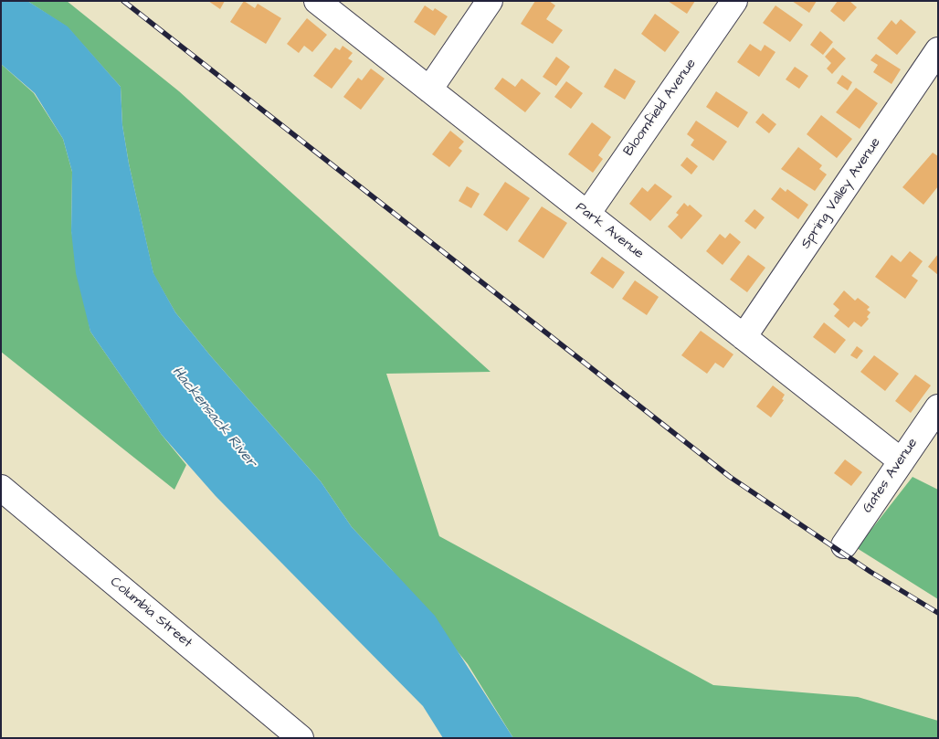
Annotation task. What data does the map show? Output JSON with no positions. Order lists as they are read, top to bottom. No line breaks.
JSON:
{"streets":{"street":["Bloomfield Avenue","Spring Valley Avenue","Park Avenue","Gates Avenue","Columbia Street"]},"crossings":[["Bloomfield Avenue","Park Avenue"],["Spring Valley Avenue","Park Avenue"],["Park Avenue","Gates Avenue"]],"water":["Hackensack River"]}
